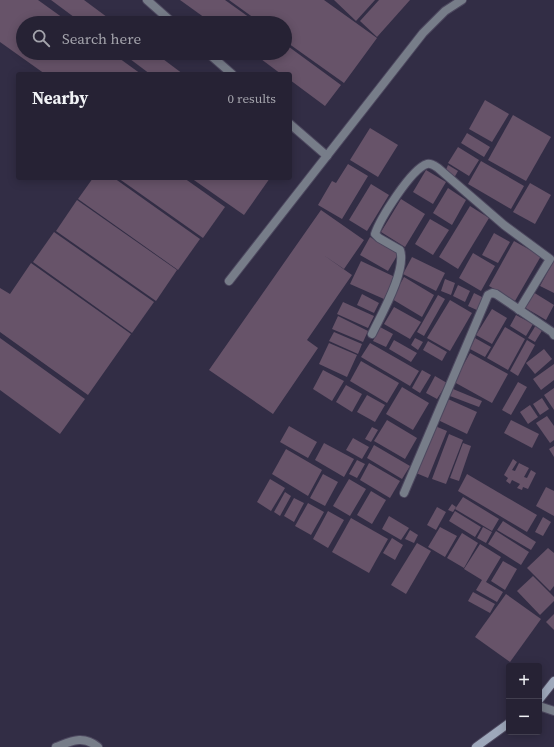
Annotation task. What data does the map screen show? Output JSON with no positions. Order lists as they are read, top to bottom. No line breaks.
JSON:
{"page":{"search":"Search here","heading":["Nearby","0 results"],"map_buttons":["+","−"]}}
